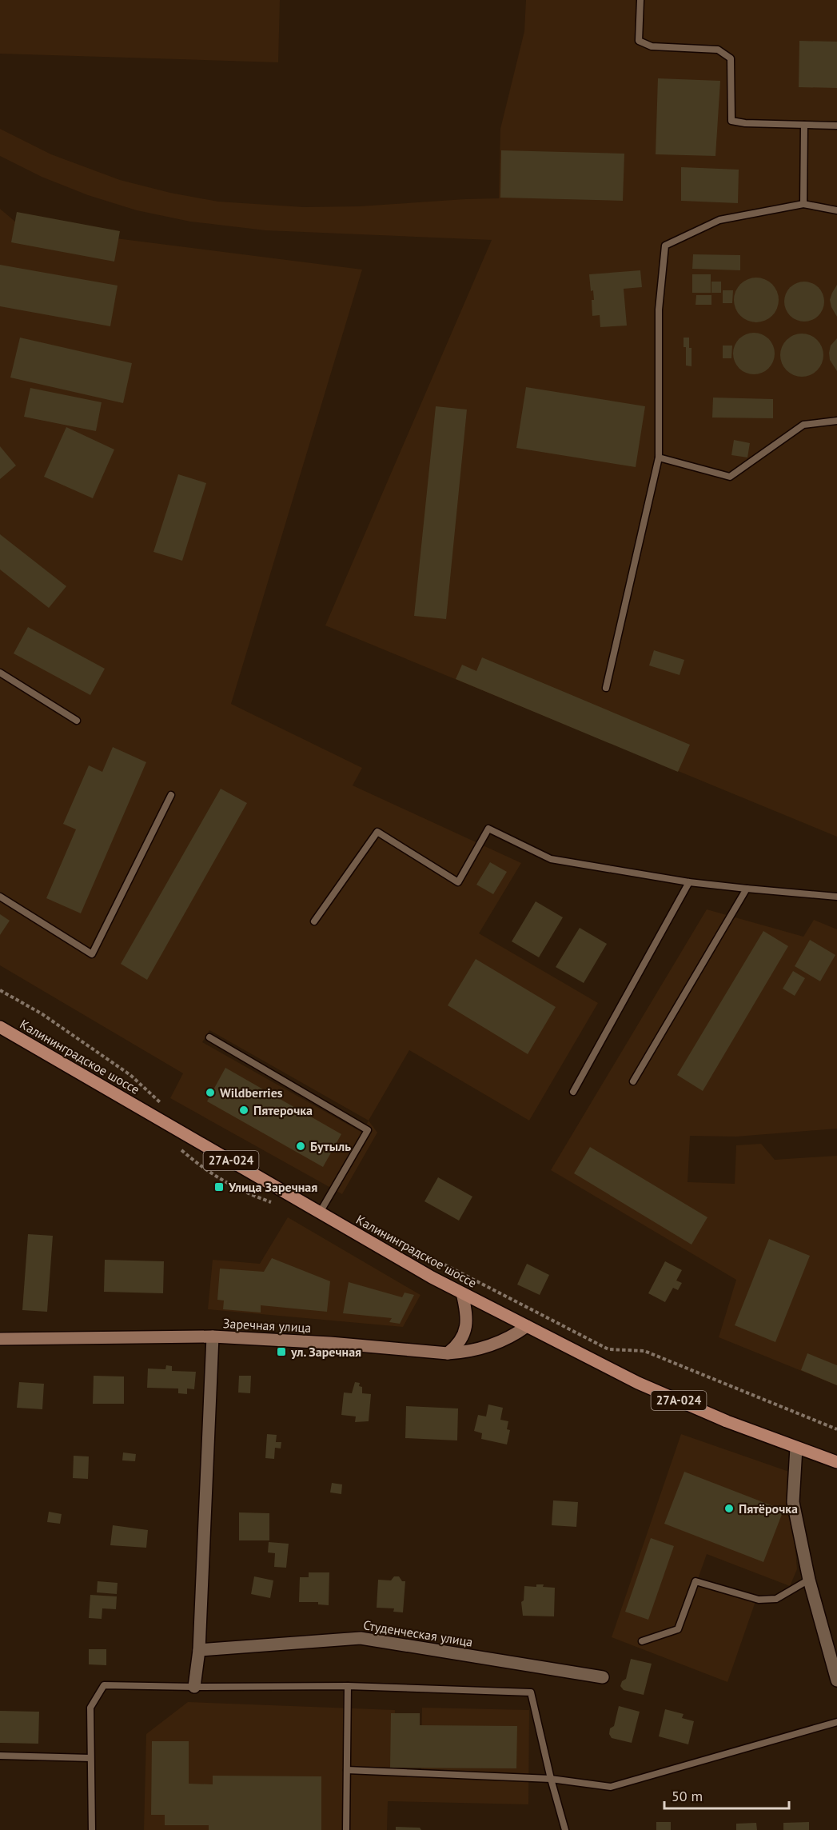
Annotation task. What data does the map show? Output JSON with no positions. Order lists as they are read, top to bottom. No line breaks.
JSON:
{"streets":{"main road":["Калининградское шоссе","27А-024","Заречная улица"],"street":["Студенческая улица"]},"crossings":[["Калининградское шоссе","Заречная улица"]],"places":{"other":["Wildberries","Пятерочка","Бутыль","Пятёрочка"],"transit":["Улица Заречная","ул. Заречная"]},"scale_bar":"50 m"}
